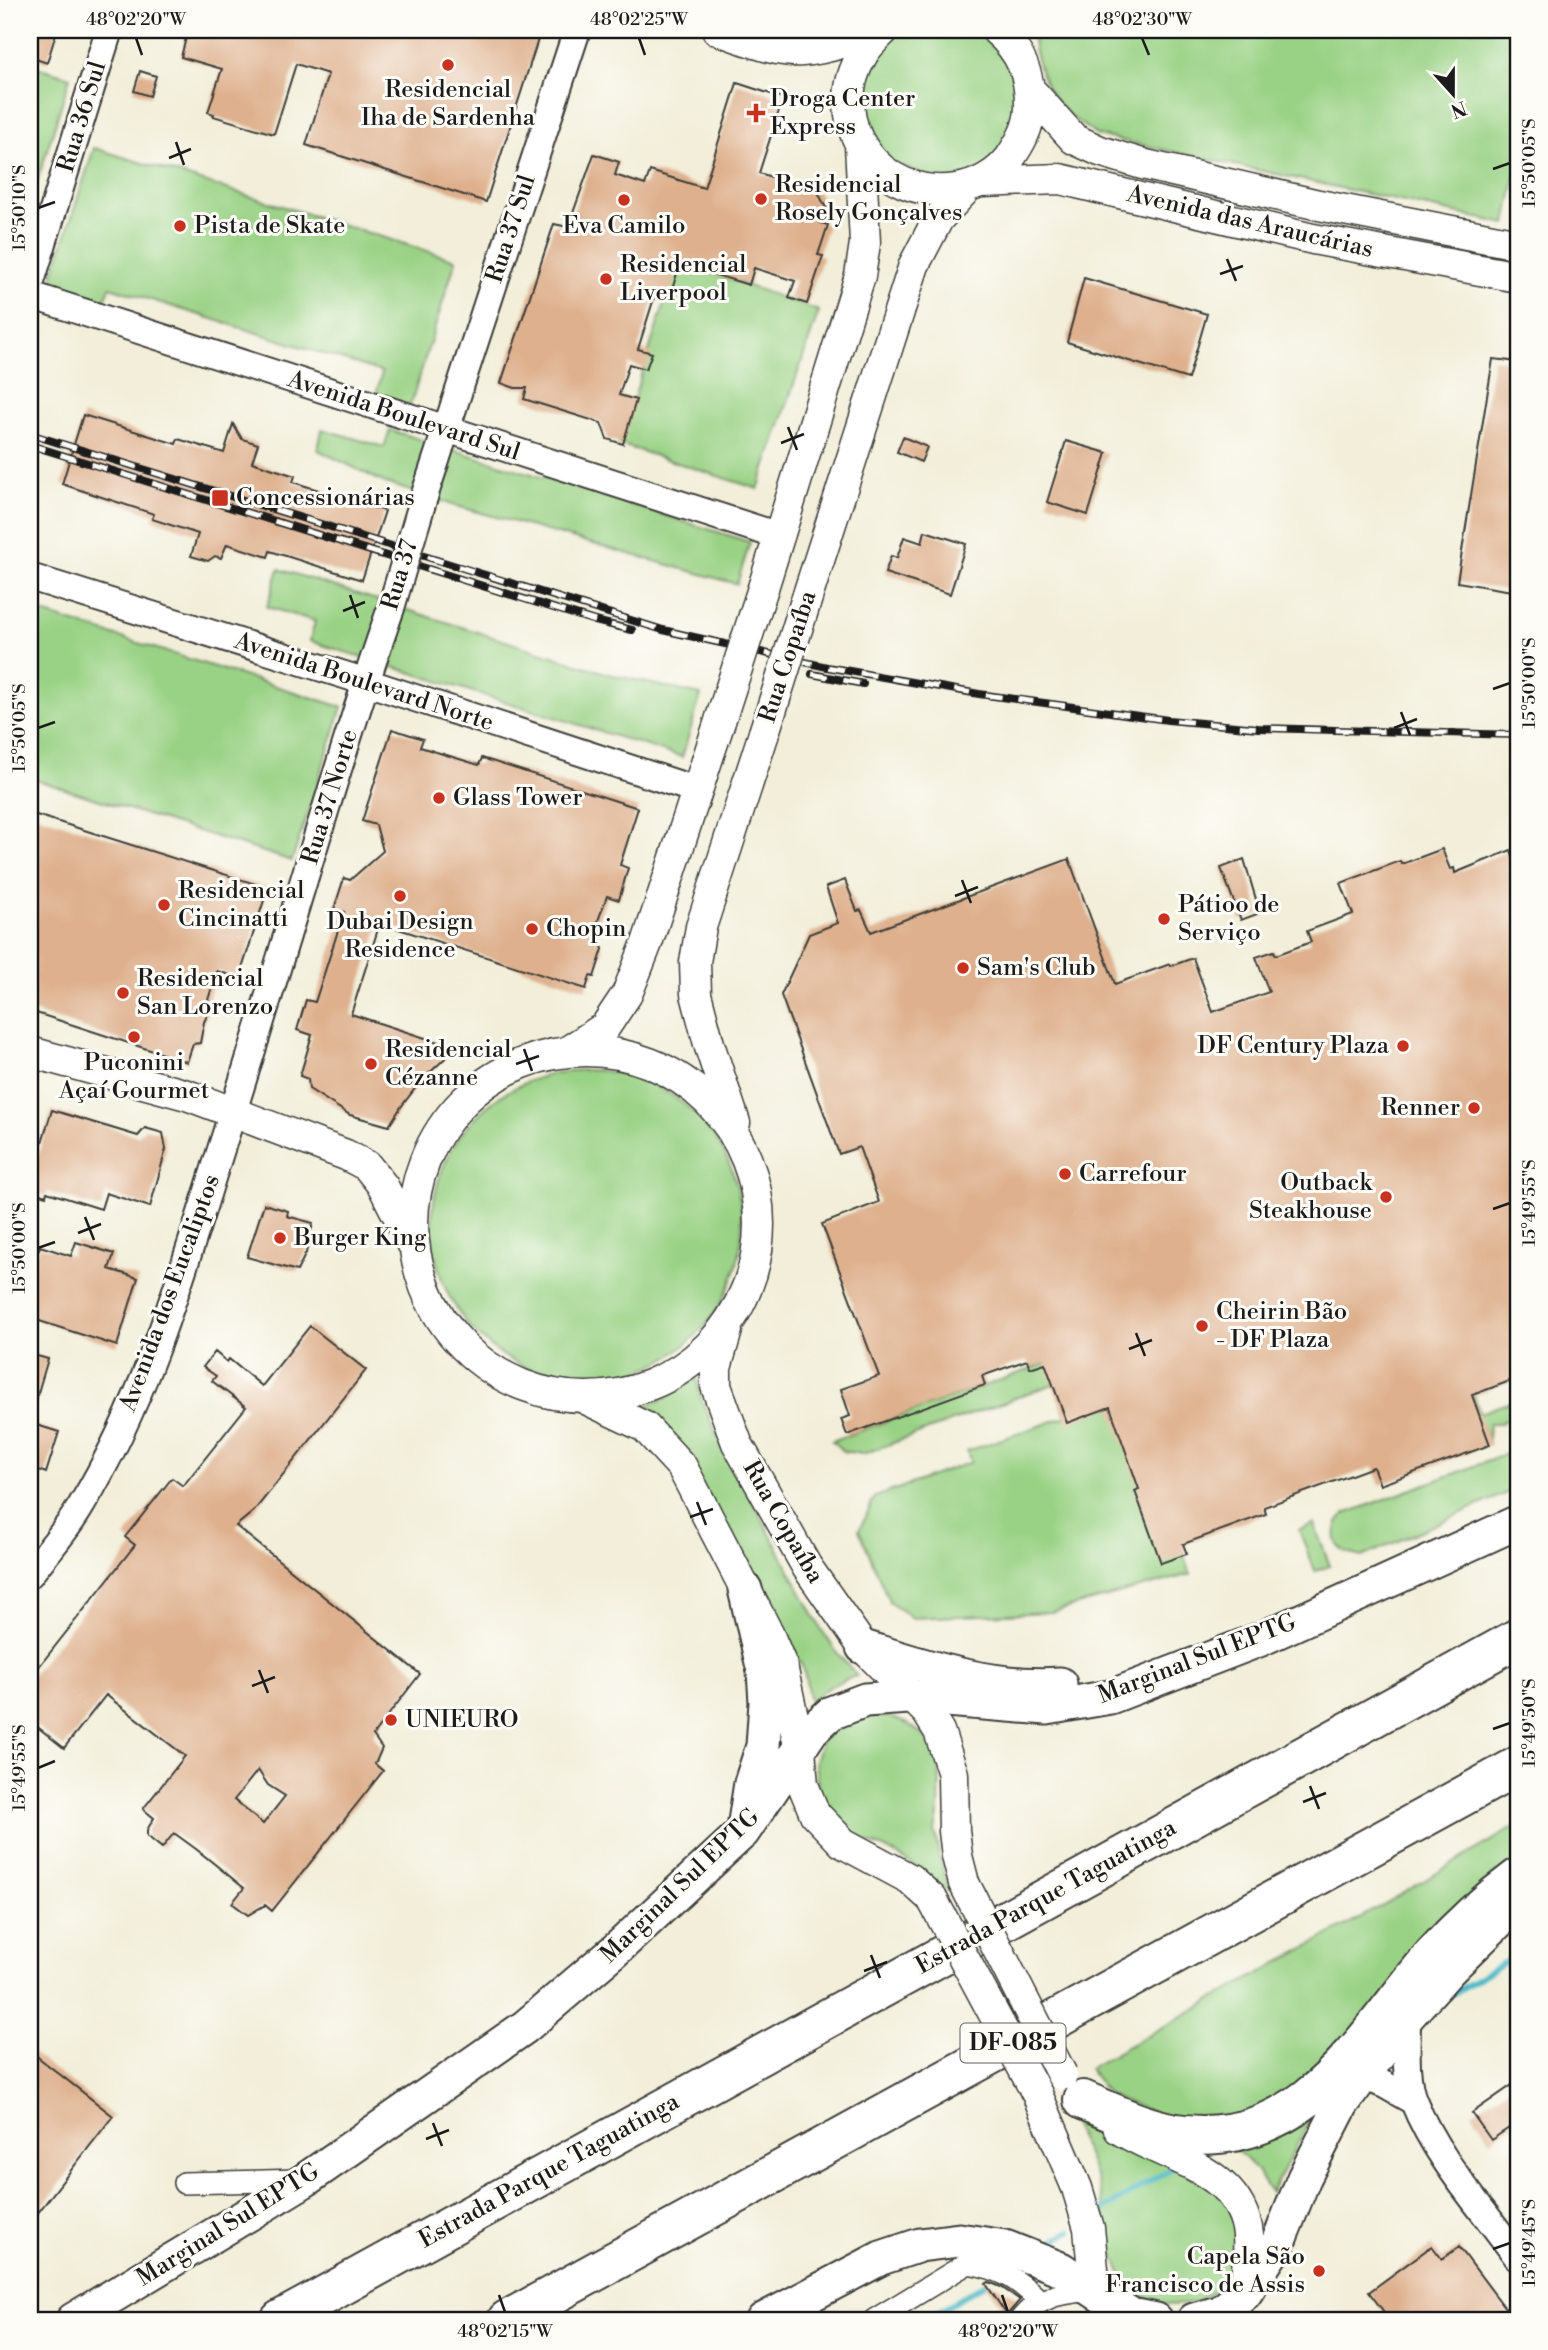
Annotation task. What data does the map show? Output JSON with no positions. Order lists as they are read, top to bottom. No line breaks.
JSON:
{"streets":{"highway":["Estrada Parque Taguatinga","DF-085"],"main road":["Avenida das Araucárias","Rua Copaíba","Marginal Sul EPTG"],"street":["Rua 36 Sul","Rua 37 Sul","Avenida Boulevard Sul","Rua 37","Avenida Boulevard Norte","Rua 37 Norte","Avenida dos Eucaliptos"]},"crossings":[["Avenida das Araucárias","Rua Copaíba"],["Rua 37 Sul","Avenida Boulevard Sul"],["Rua 37 Sul","Rua 37"],["Avenida Boulevard Sul","Rua 37"],["Avenida Boulevard Sul","Rua Copaíba"],["Rua 37","Avenida Boulevard Norte"],["Rua 37","Rua 37 Norte"],["Rua Copaíba","Avenida Boulevard Norte"],["Rua Copaíba","Marginal Sul EPTG"],["Avenida Boulevard Norte","Rua 37 Norte"],["Rua 37 Norte","Avenida dos Eucaliptos"]],"places":{"other":["Residencial Iha de Sardenha","Residencial Rosely Gonçalves","Eva Camilo","Pista de Skate","Residencial Liverpool","Glass Tower","Dubai Design Residence","Residencial Cincinatti","Pátioo de Serviço","Chopin","Sam's Club","Residencial San Lorenzo","Puconini Açaí Gourmet","DF Century Plaza","Residencial Cézanne","Renner","Carrefour","Outback Steakhouse","Burger King","Cheirin Bão - DF Plaza","UNIEURO","Capela São Francisco de Assis"],"health":["Droga Center Express"],"transit":["Concessionárias"]},"north":"bottom","coordinates":["48°02'20\"W","48°02'25\"W","48°02'30\"W","15°50'05\"S","15°50'10\"S","15°50'00\"S","15°49'55\"S","15°49'50\"S","15°49'45\"S","48°02'15\"W"]}
